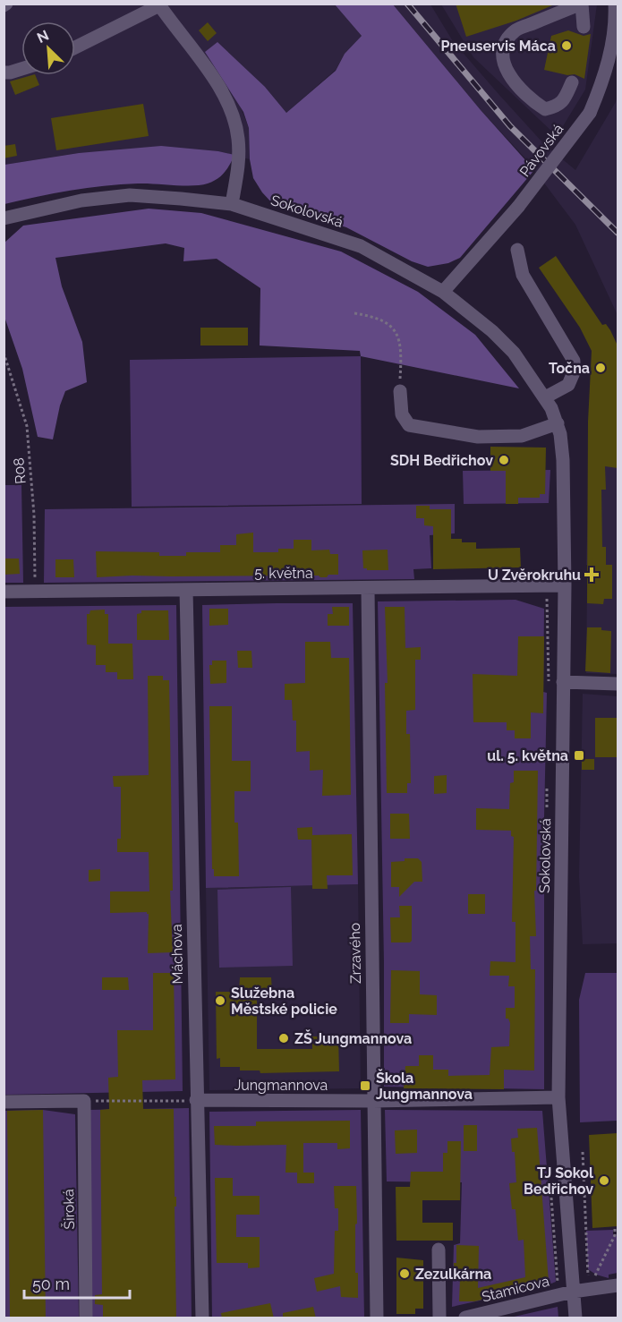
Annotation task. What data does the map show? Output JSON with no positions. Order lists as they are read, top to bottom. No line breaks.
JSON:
{"streets":{"street":["Pávovská","Sokolovská","5. května","Zrzavého","Máchova","Jungmannova","Široká","Stamicova"],"path":["R08"]},"crossings":[["Pávovská","Sokolovská"],["Sokolovská","5. května"],["Sokolovská","Jungmannova"],["Sokolovská","Stamicova"],["R08","5. května"],["5. května","Zrzavého"],["5. května","Máchova"],["Zrzavého","Jungmannova"],["Máchova","Jungmannova"]],"places":{"other":["Pneuservis Máca","Točna","SDH Bedřichov","Služebna Městské policie","ZŠ Jungmannova","TJ Sokol Bedřichov","Zezulkárna"],"health":["U Zvěrokruhu"],"transit":["ul. 5. května","Škola Jungmannova"]},"scale_bar":"50 m","north":"top left"}
